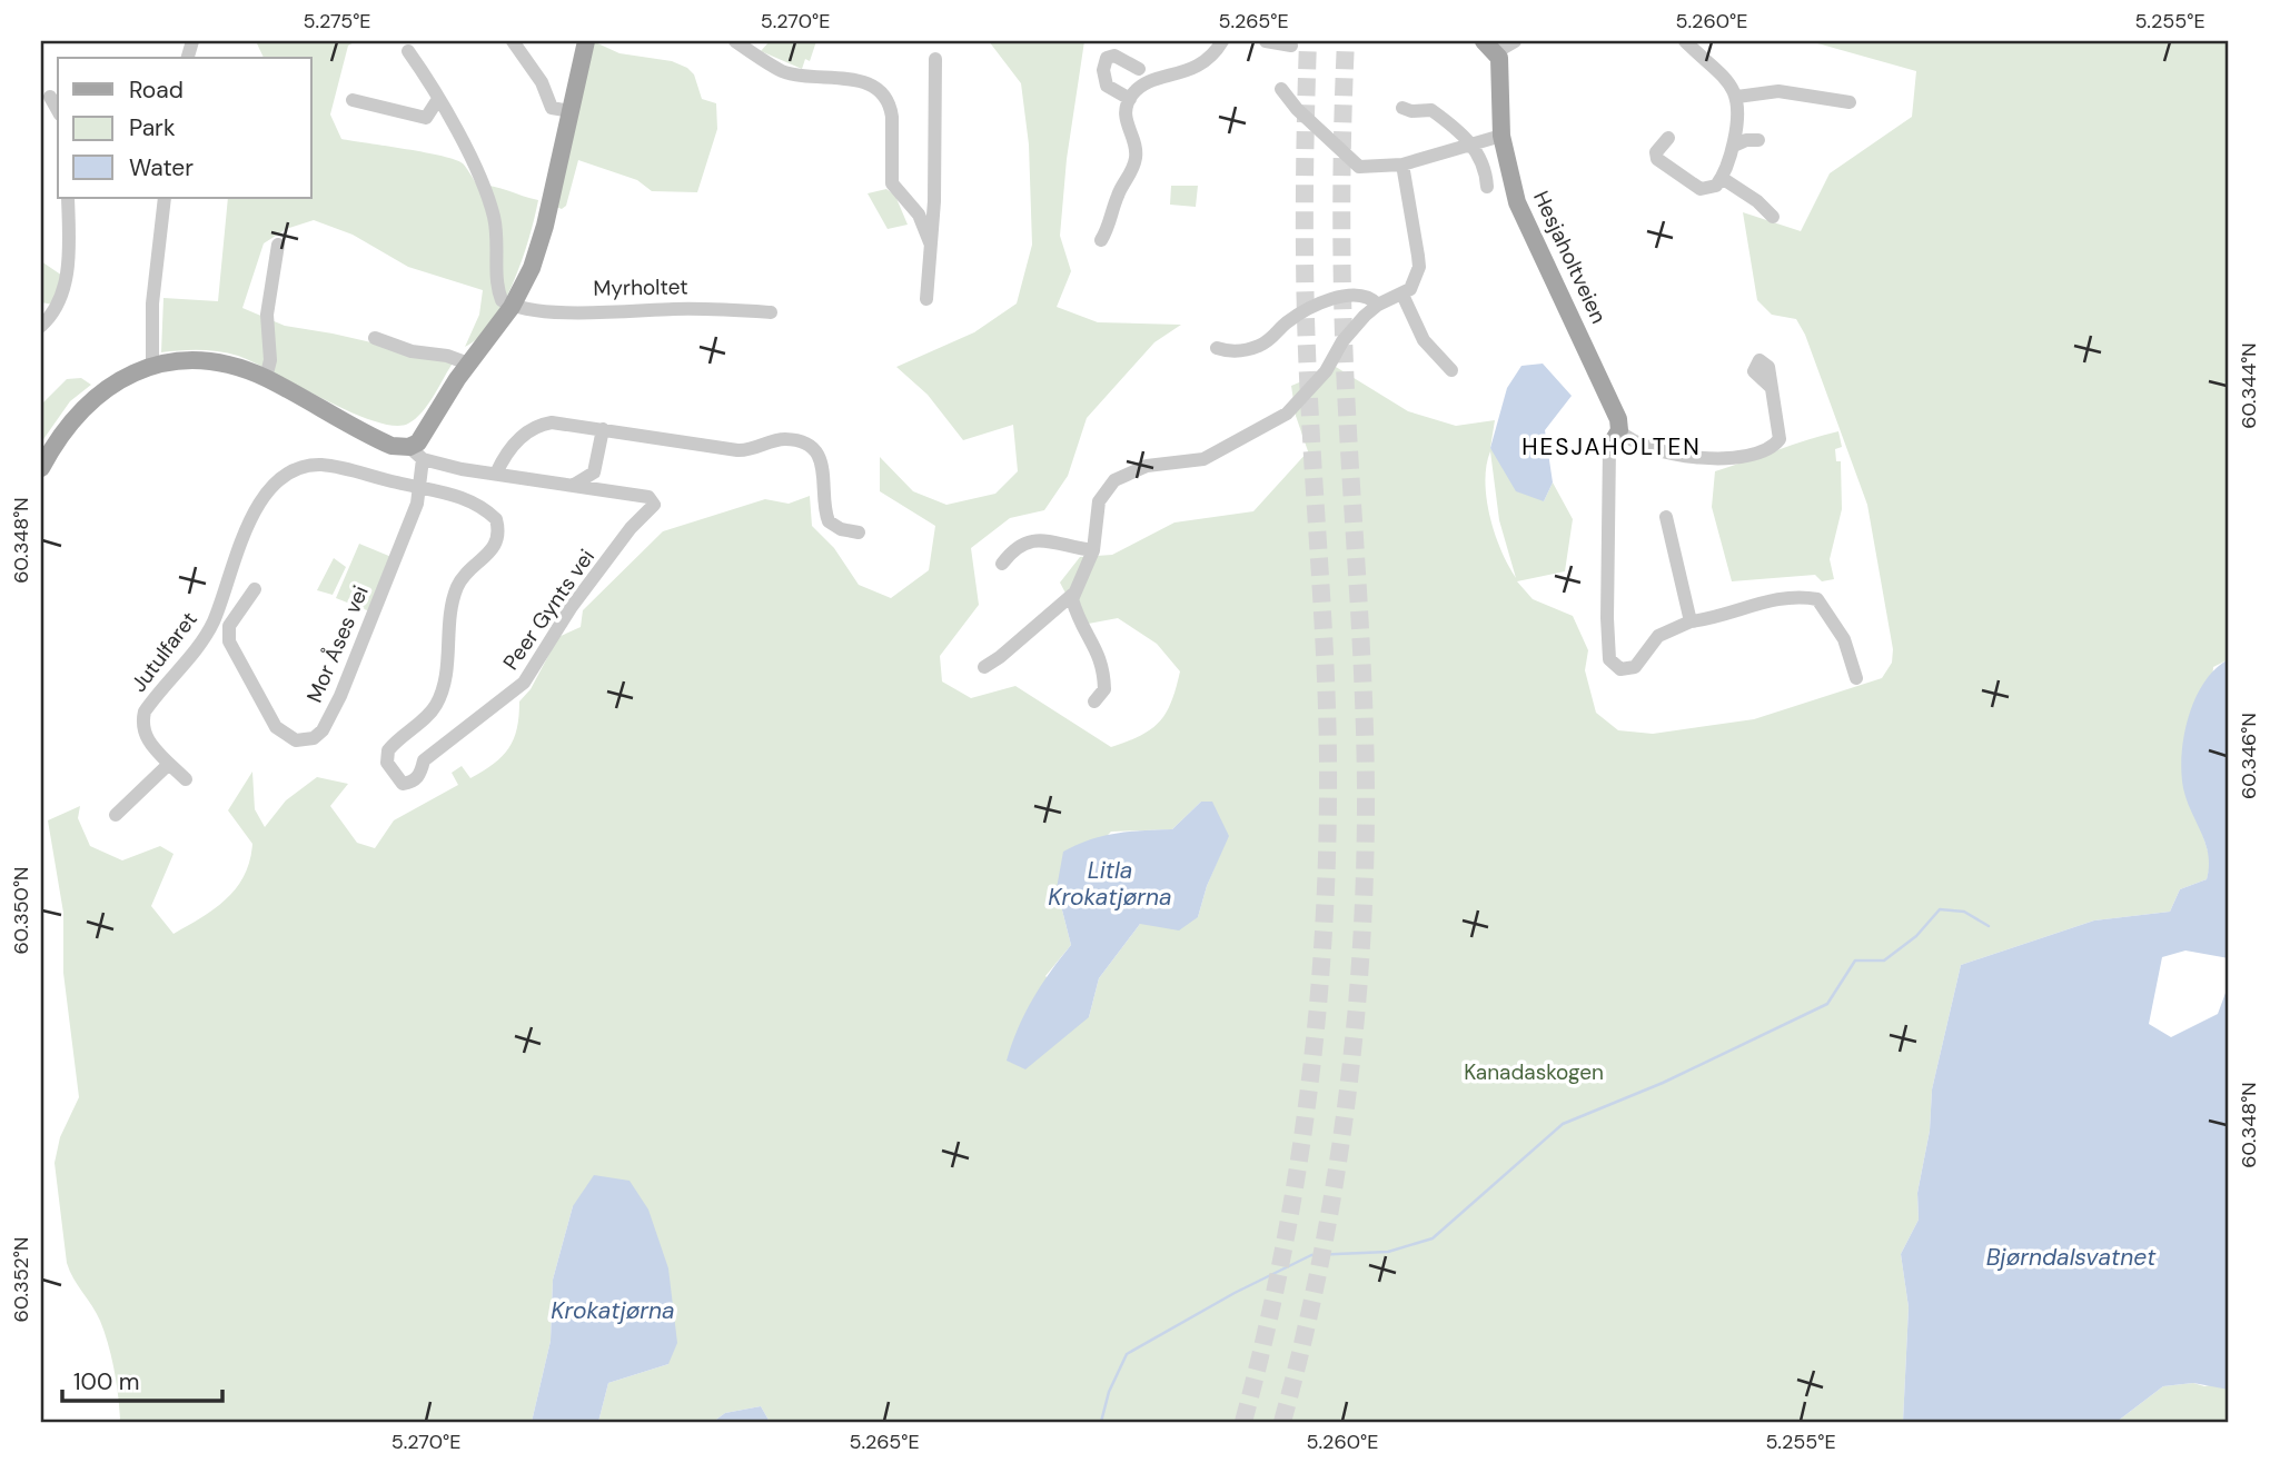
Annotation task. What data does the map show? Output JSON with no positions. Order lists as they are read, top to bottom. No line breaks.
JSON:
{"streets":{"main road":["Hesjaholtveien"],"street":["Myrholtet","Peer Gynts vei","Mor Åses vei","Jutulfaret"]},"crossings":[["Peer Gynts vei","Mor Åses vei"],["Peer Gynts vei","Jutulfaret"],["Mor Åses vei","Jutulfaret"]],"districts":["HESJAHOLTEN"],"water":["Litla Krokatjørna","Bjørndalsvatnet","Krokatjørna"],"parks":["Kanadaskogen"],"legend":["Road","Park","Water"],"scale_bar":"100 m","coordinates":["5.275°E","5.270°E","5.265°E","5.260°E","5.255°E","60.344°N","60.348°N","60.346°N","60.350°N","60.352°N"]}
